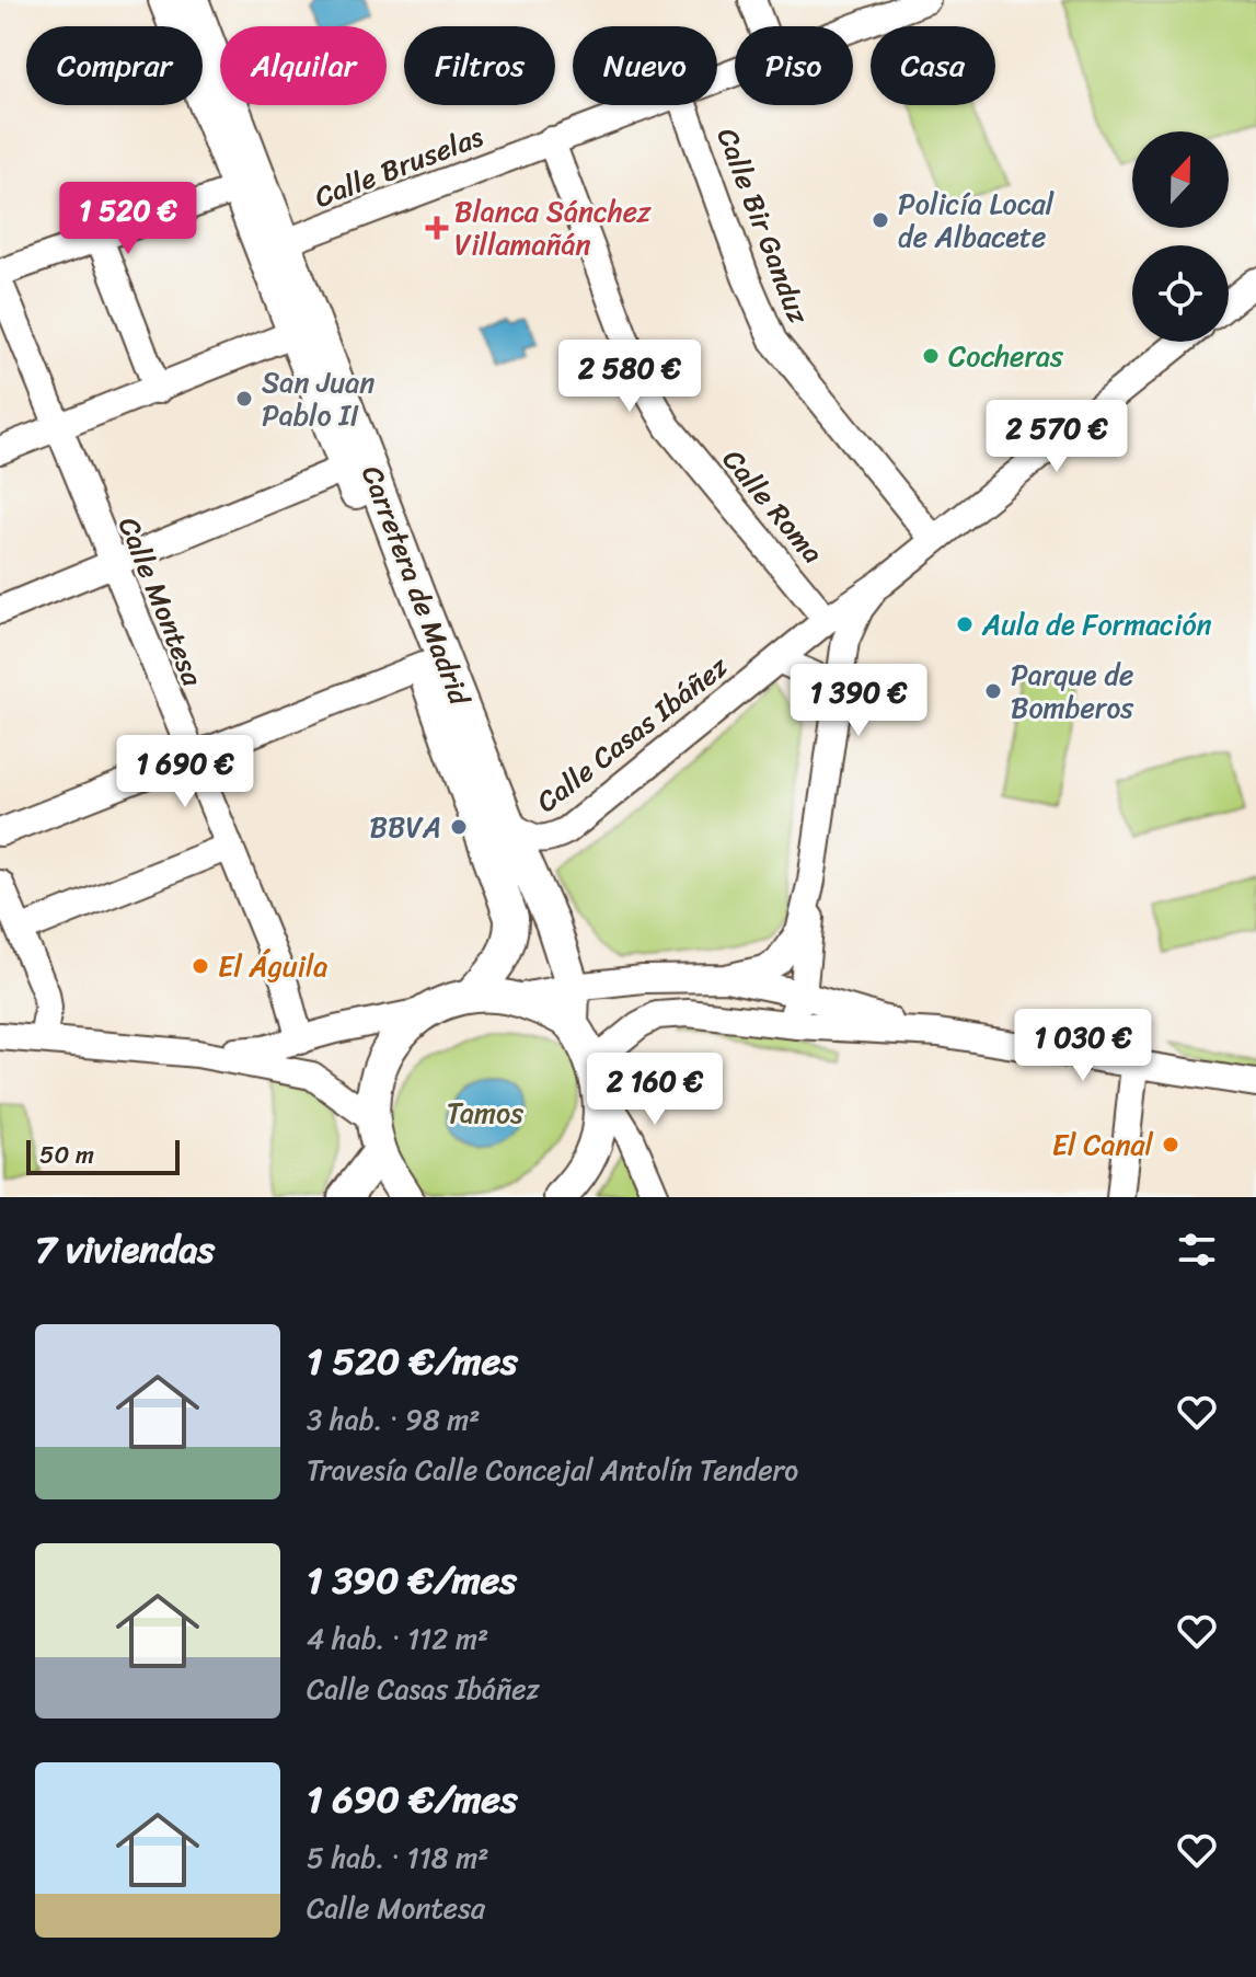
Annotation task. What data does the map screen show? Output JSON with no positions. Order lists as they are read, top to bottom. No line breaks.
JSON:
{"streets":{"main road":["Carretera de Madrid"],"street":["Calle Bruselas","Calle Bir Ganduz","Calle Roma","Calle Montesa","Calle Casas Ibáñez"]},"crossings":[["Calle Bruselas","Calle Roma"],["Calle Bruselas","Carretera de Madrid"],["Calle Bir Ganduz","Calle Casas Ibáñez"],["Calle Roma","Calle Casas Ibáñez"],["Carretera de Madrid","Calle Casas Ibáñez"]],"parks":["Tamos"],"places":{"other":["Policía Local de Albacete","Cocheras","San Juan Pablo II","Aula de Formación","Parque de Bomberos","BBVA","El Águila","El Canal"],"health":["Blanca Sánchez Villamañán"]},"scale_bar":"50 m","north":"top","page":{"chip":["Comprar","Alquilar","Filtros","Nuevo","Piso","Casa"],"price":["1 520 €","2 580 €","2 570 €","1 390 €","1 690 €","1 030 €","2 160 €"],"scale":"50 m","heading":"7 viviendas","list":[{"name":"1 520 €/mes","note":"3 hab. · 98 m² · Travesía Calle Concejal Antolín Tendero"},{"name":"1 390 €/mes","note":"4 hab. · 112 m² · Calle Casas Ibáñez"},{"name":"1 690 €/mes","note":"5 hab. · 118 m² · Calle Montesa"}]}}
